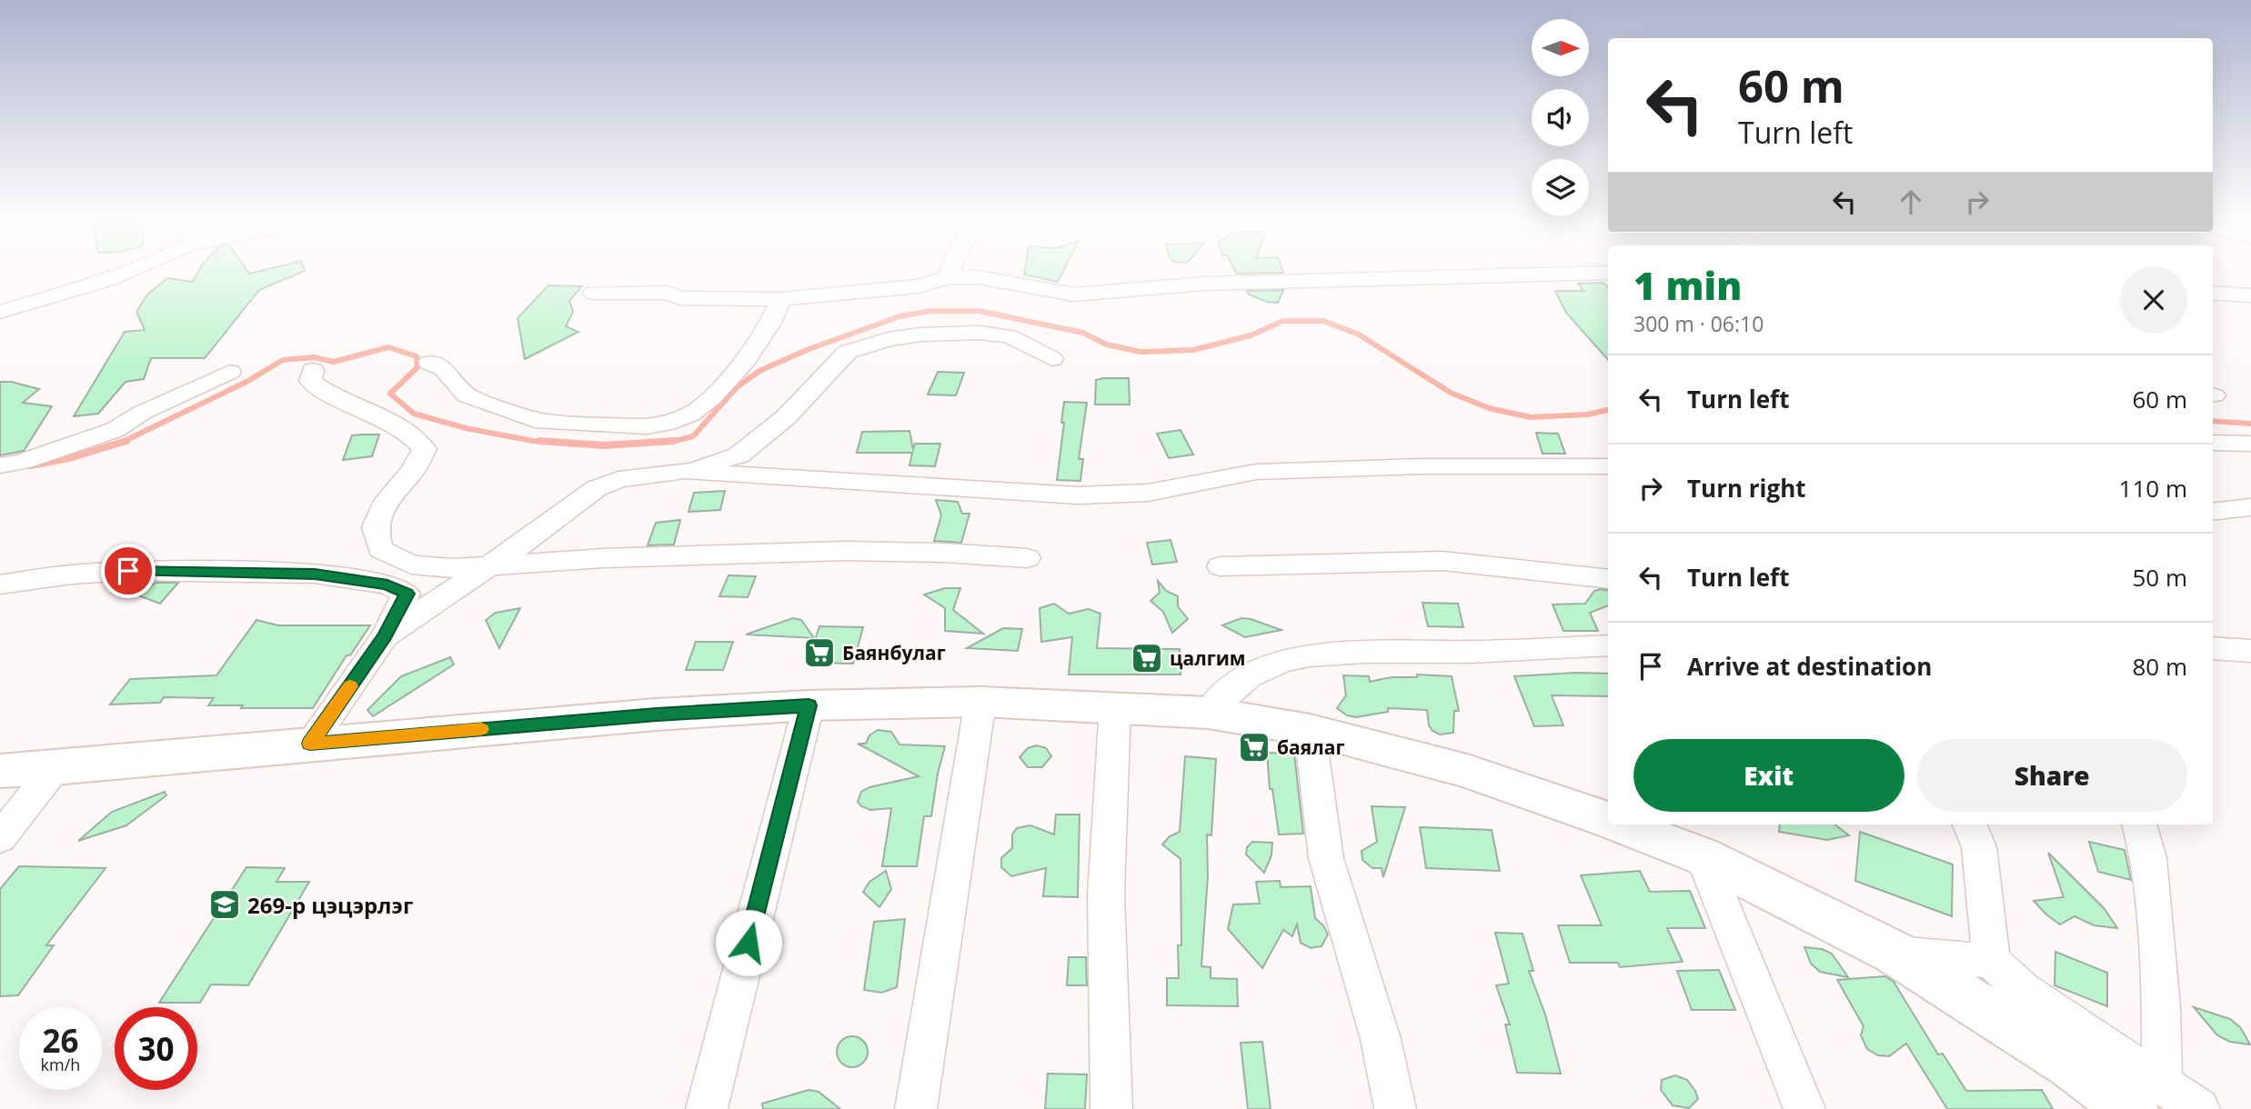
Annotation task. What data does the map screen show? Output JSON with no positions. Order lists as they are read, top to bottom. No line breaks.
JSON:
{"places":{"supermarket":["Баянбулаг","цалгим","баялаг"],"school or university":["269-р цэцэрлэг"]},"north":"right","page":{"turn":["60 m","Turn left"],"heading":["1 min","300 m · 06:10"],"list":[{"name":"Turn left","value":"60 m"},{"name":"Turn right","value":"110 m"},{"name":"Turn left","value":"50 m"},{"name":"Arrive at destination","value":"80 m"}],"buttons":["Exit","Share"],"speed":"26 km/h","limit":"30"}}
